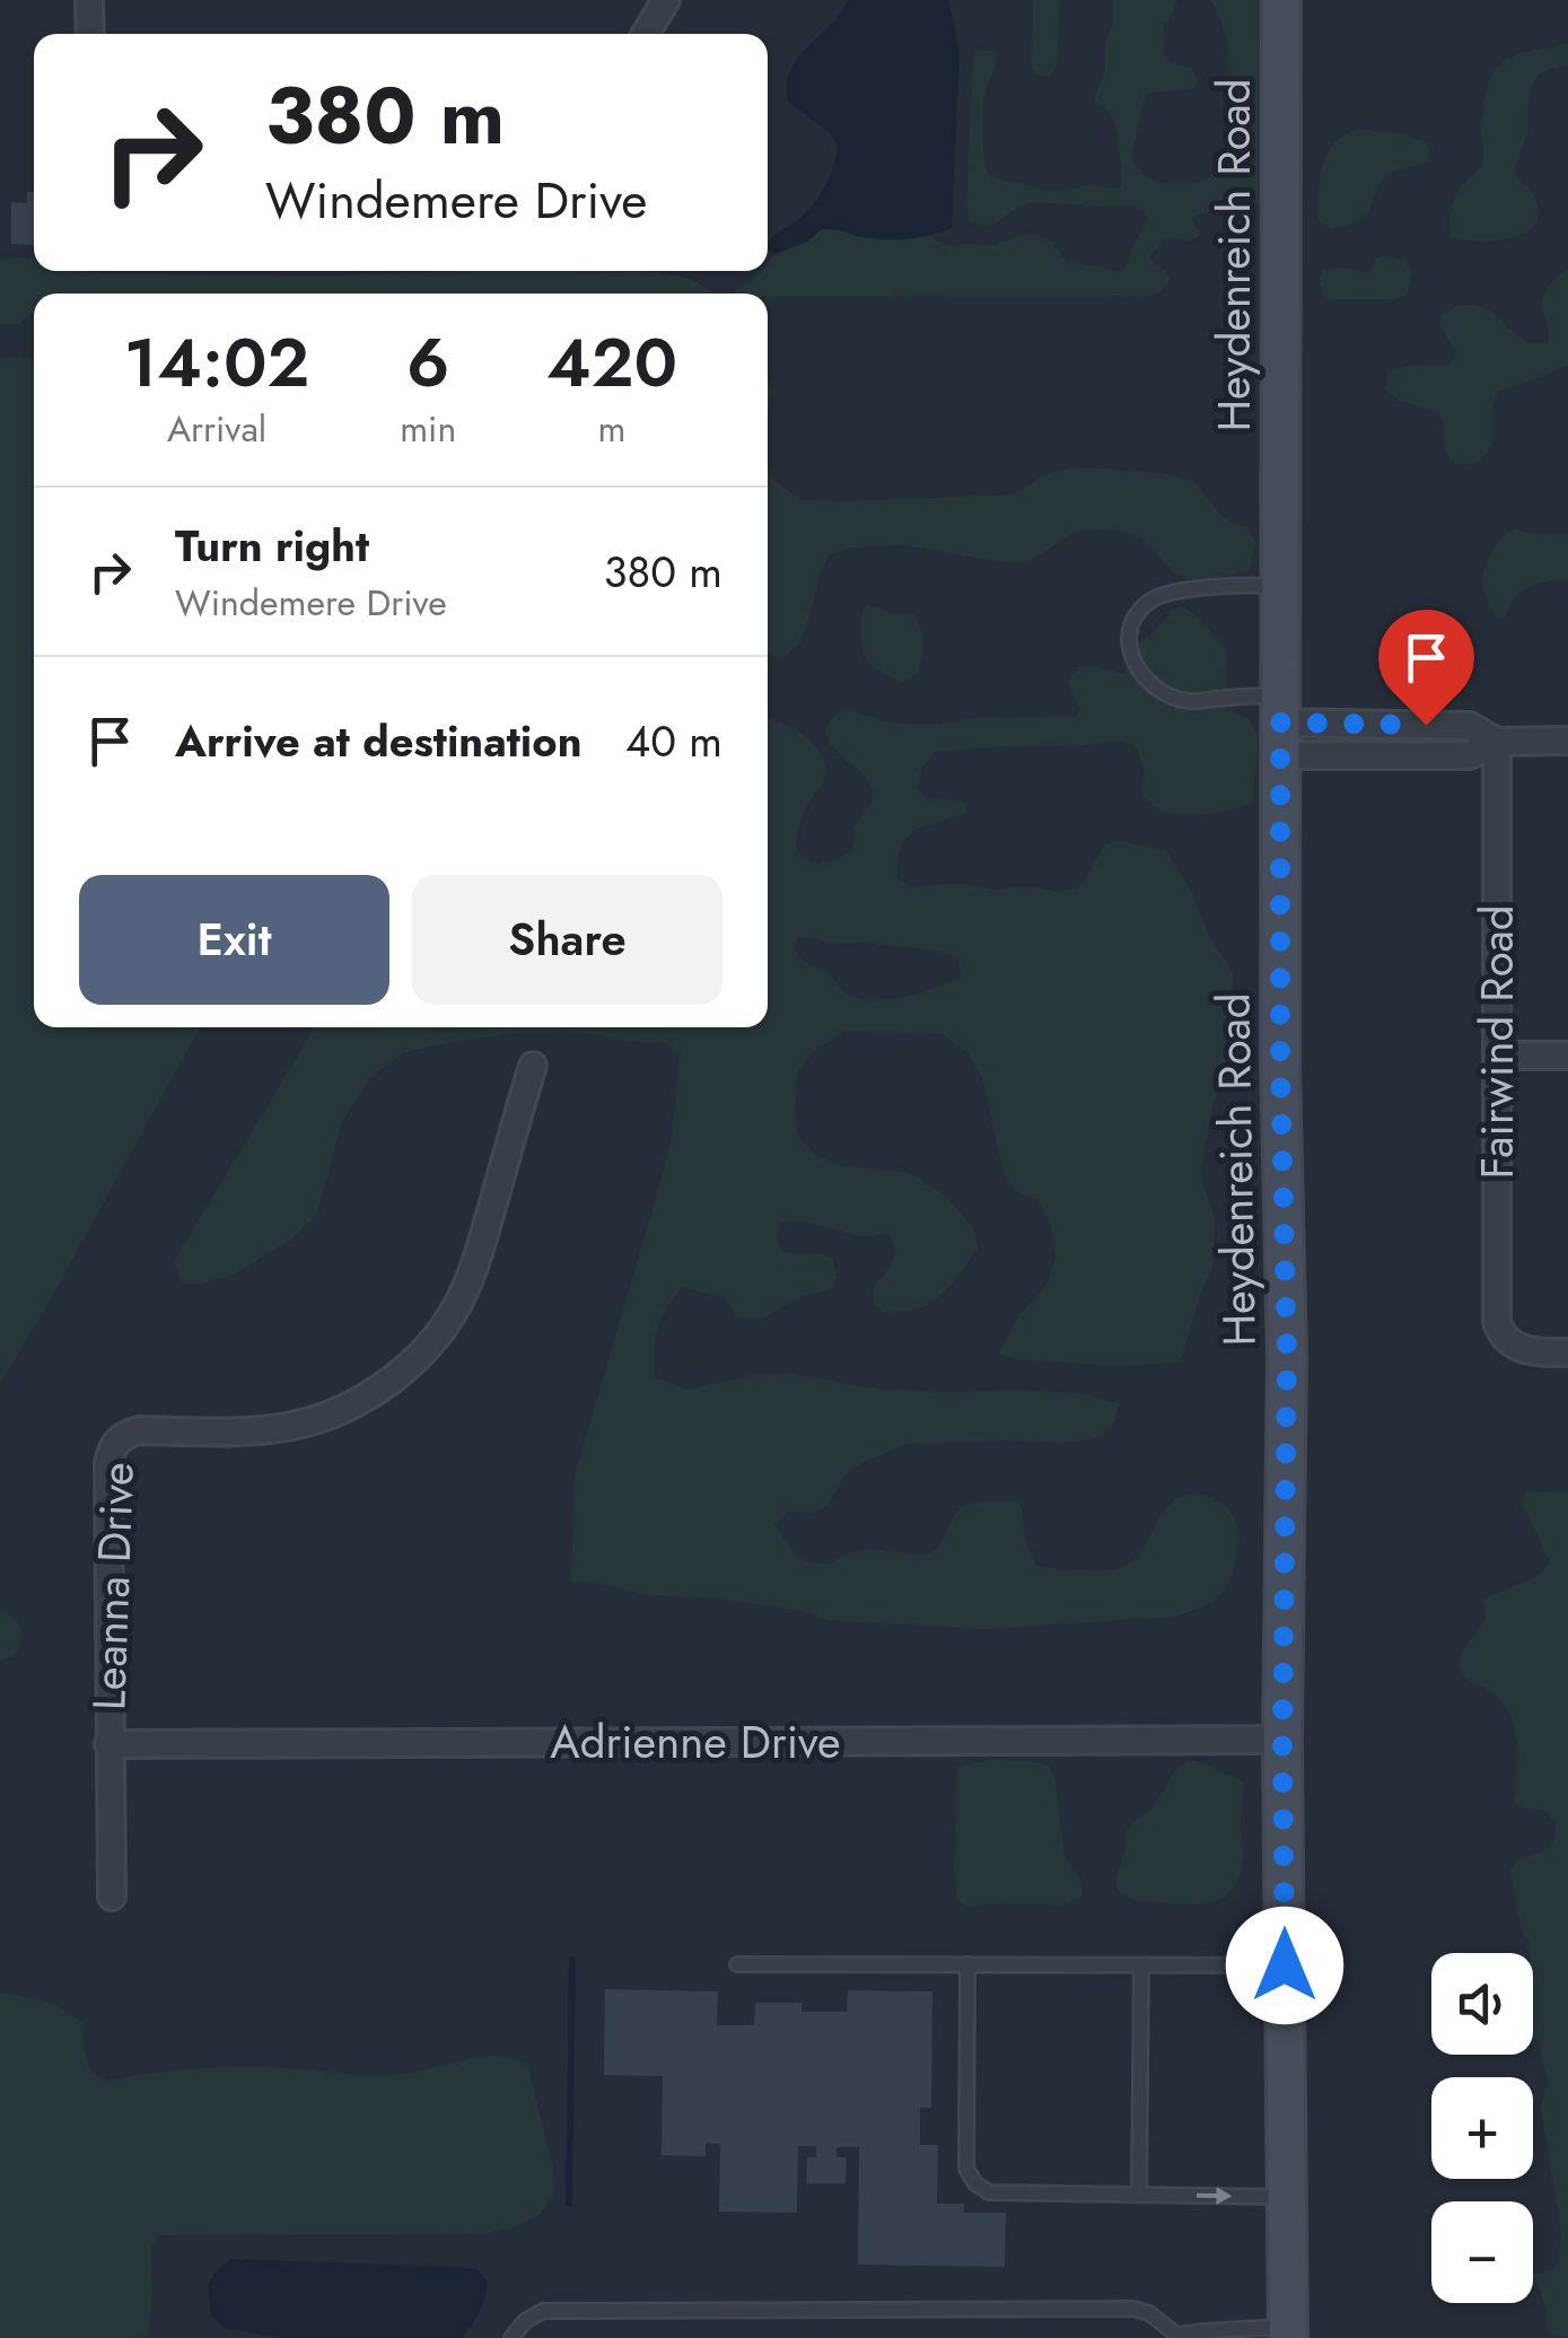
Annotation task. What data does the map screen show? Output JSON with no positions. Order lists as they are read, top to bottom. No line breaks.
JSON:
{"streets":{"street":["Heydenreich Road","Fairwind Road","Leanna Drive","Adrienne Drive"]},"crossings":[["Heydenreich Road","Adrienne Drive"],["Leanna Drive","Adrienne Drive"]],"page":{"turn":["380 m","Windemere Drive"],"eta":["14:02","Arrival","6","min","420","m"],"list":[{"name":"Turn right","note":"Windemere Drive","value":"380 m"},{"name":"Arrive at destination","value":"40 m"}],"buttons":["Exit","Share"],"map_buttons":["+","−"]}}
